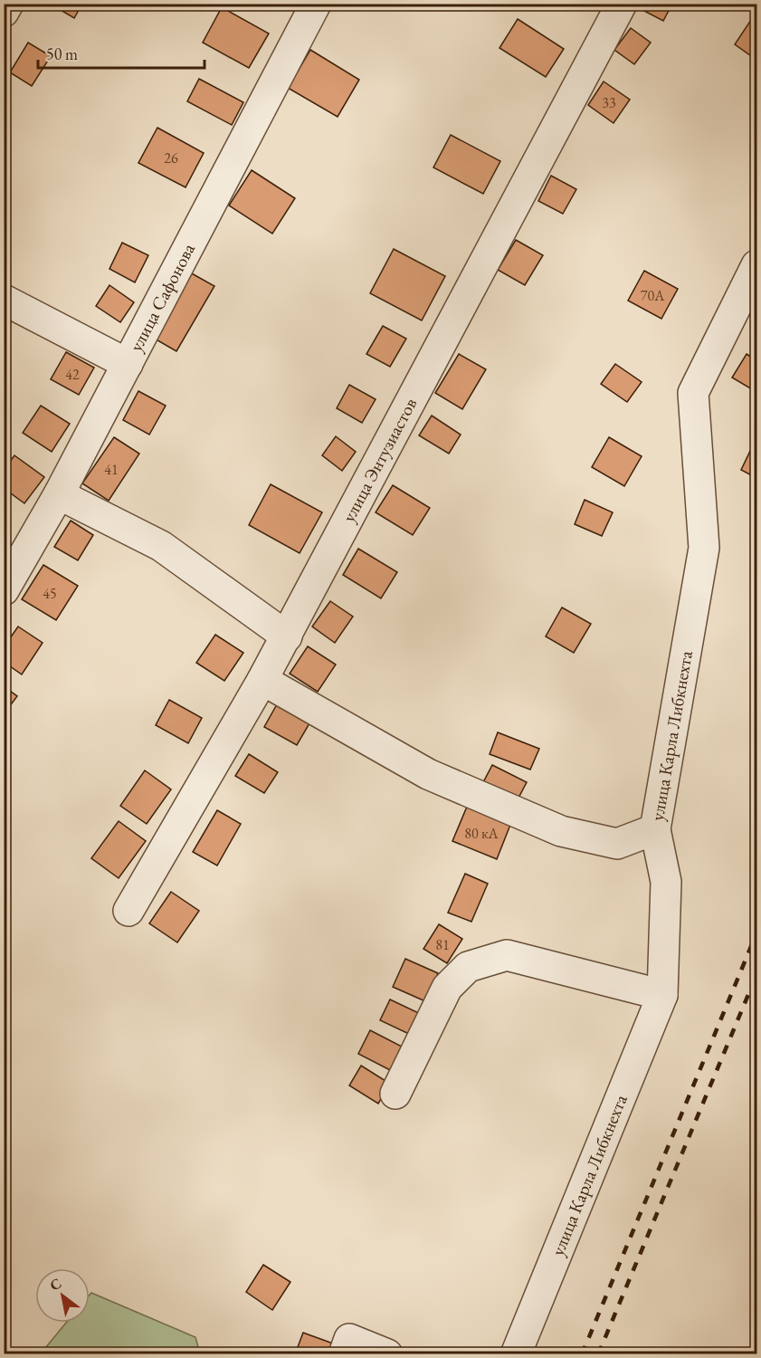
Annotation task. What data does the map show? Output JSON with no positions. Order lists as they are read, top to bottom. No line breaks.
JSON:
{"streets":{"street":["улица Сафонова","улица Энтузиастов","улица Карла Либкнехта"]},"house_numbers":["33","26","70А","42","41","45","80 кА","81"],"scale_bar":"50 m","north":"top left"}
